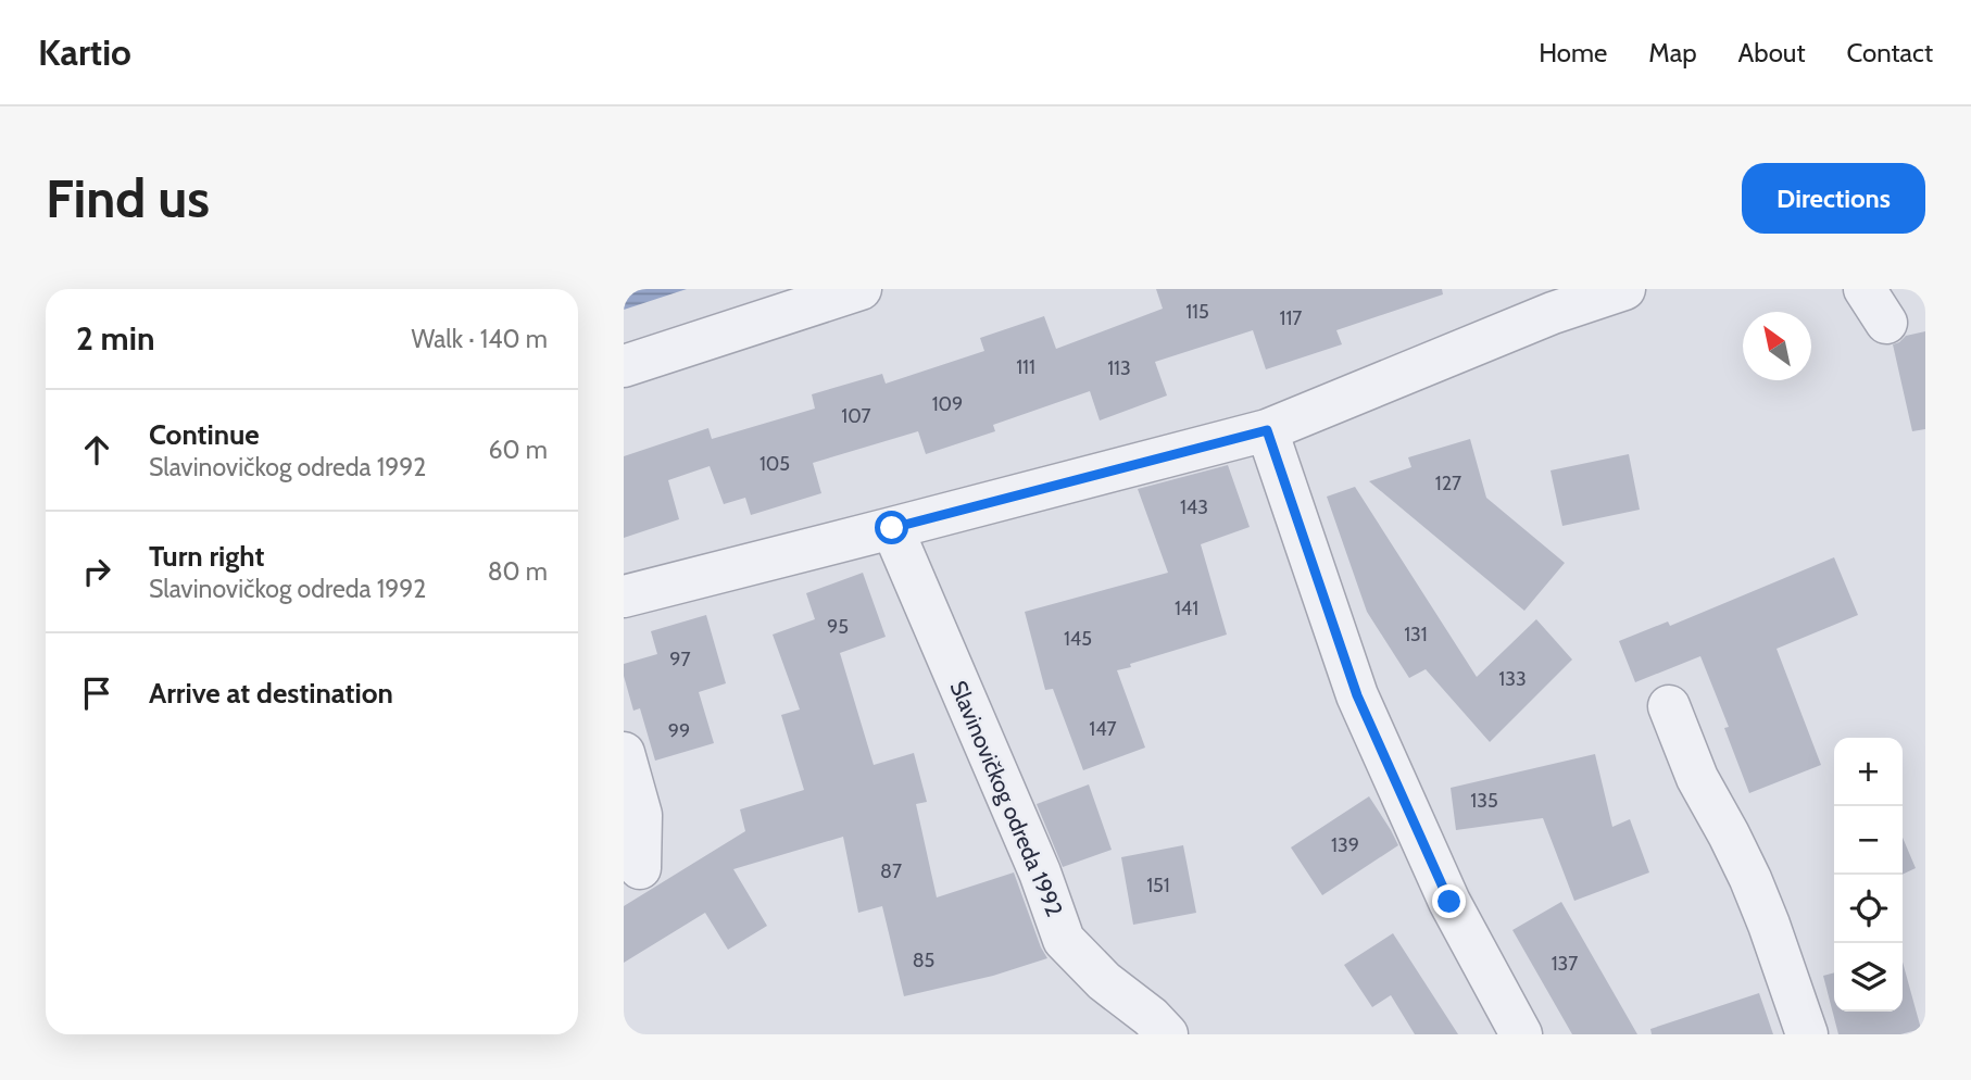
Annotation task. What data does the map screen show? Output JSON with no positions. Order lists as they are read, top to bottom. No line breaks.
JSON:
{"streets":{"street":["Slavinovičkog odreda 1992"]},"house_numbers":["115","117","111","113","109","107","105","127","143","141","95","131","145","97","133","147","99","135","139","87","151","85","137"],"north":"top left","page":{"header":"Kartio","nav":["Home","Map","About","Contact"],"buttons":"Directions","title":"Find us","heading":["2 min","Walk · 140 m"],"list":[["Continue","Slavinovičkog odreda 1992","60 m"],["Turn right","Slavinovičkog odreda 1992","80 m"],"Arrive at destination"],"map_buttons":["+","−"]}}
